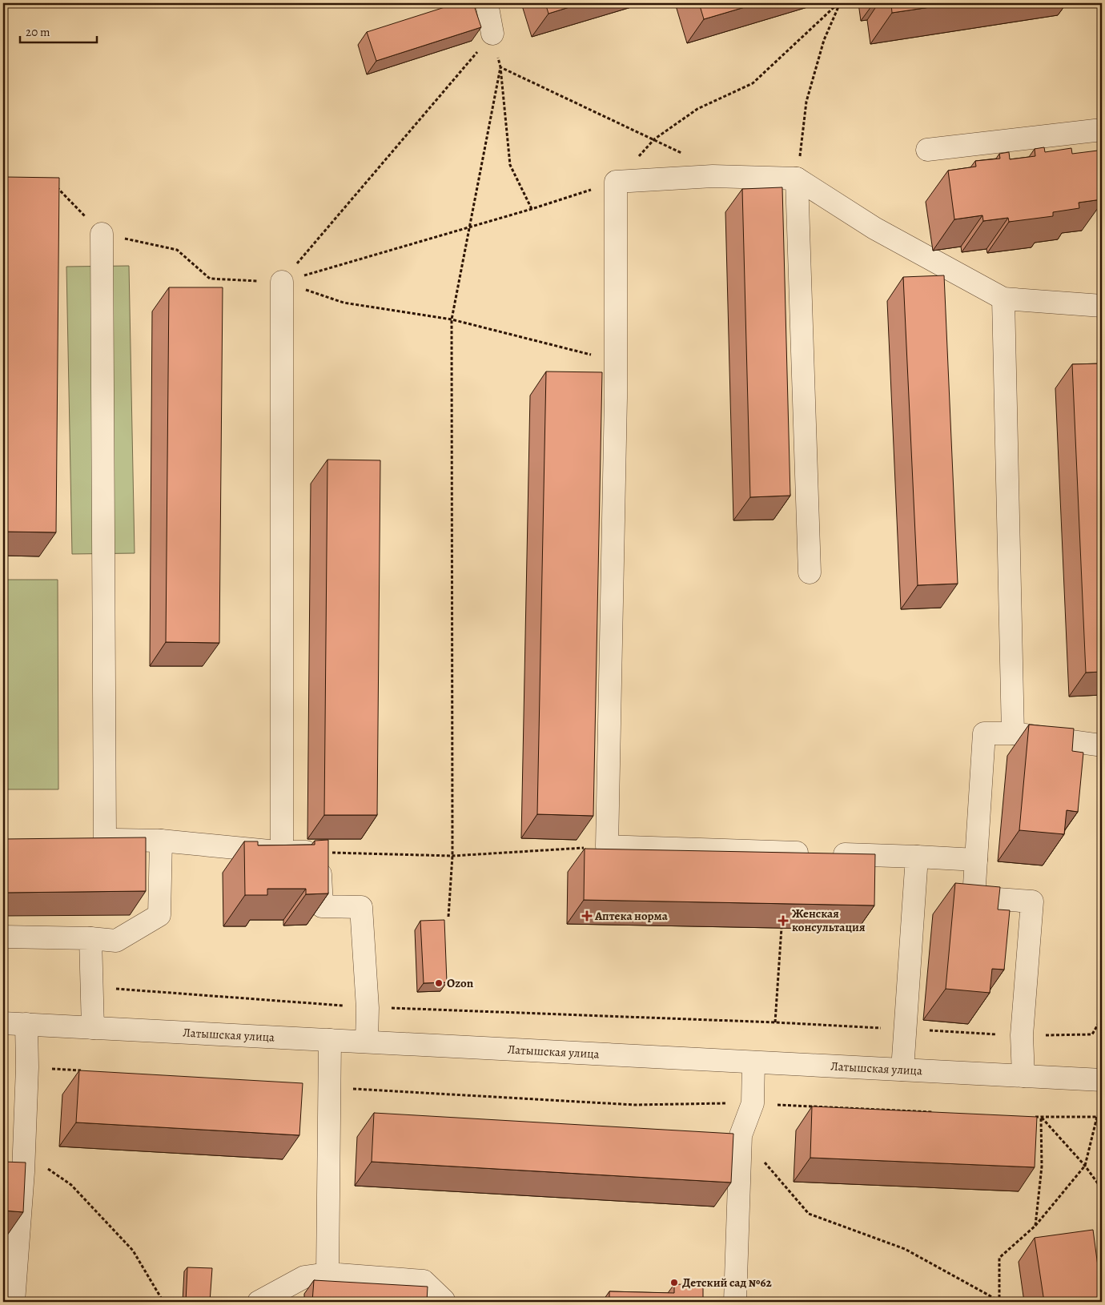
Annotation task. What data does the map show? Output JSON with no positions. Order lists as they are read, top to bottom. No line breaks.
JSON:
{"streets":{"street":["Латышская улица"]},"places":{"health":["Аптека норма","Женская консультация"],"other":["Ozon","Детский сад №62"]},"scale_bar":"20 m"}
